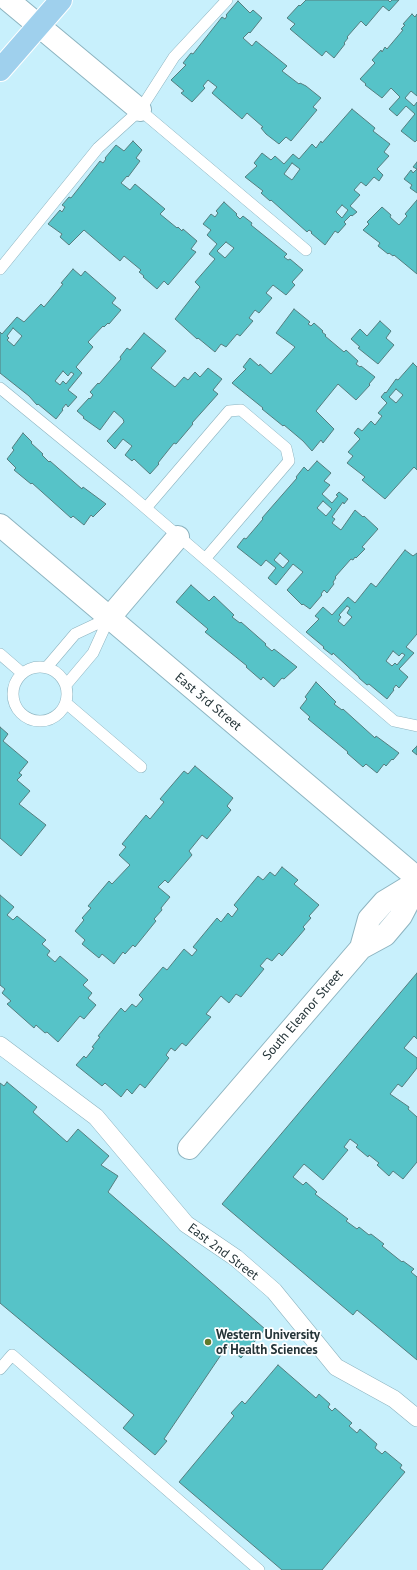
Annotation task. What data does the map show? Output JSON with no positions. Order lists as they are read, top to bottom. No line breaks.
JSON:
{"streets":{"street":["East 3rd Street","South Eleanor Street","East 2nd Street"]},"places":["Western University of Health Sciences"]}
